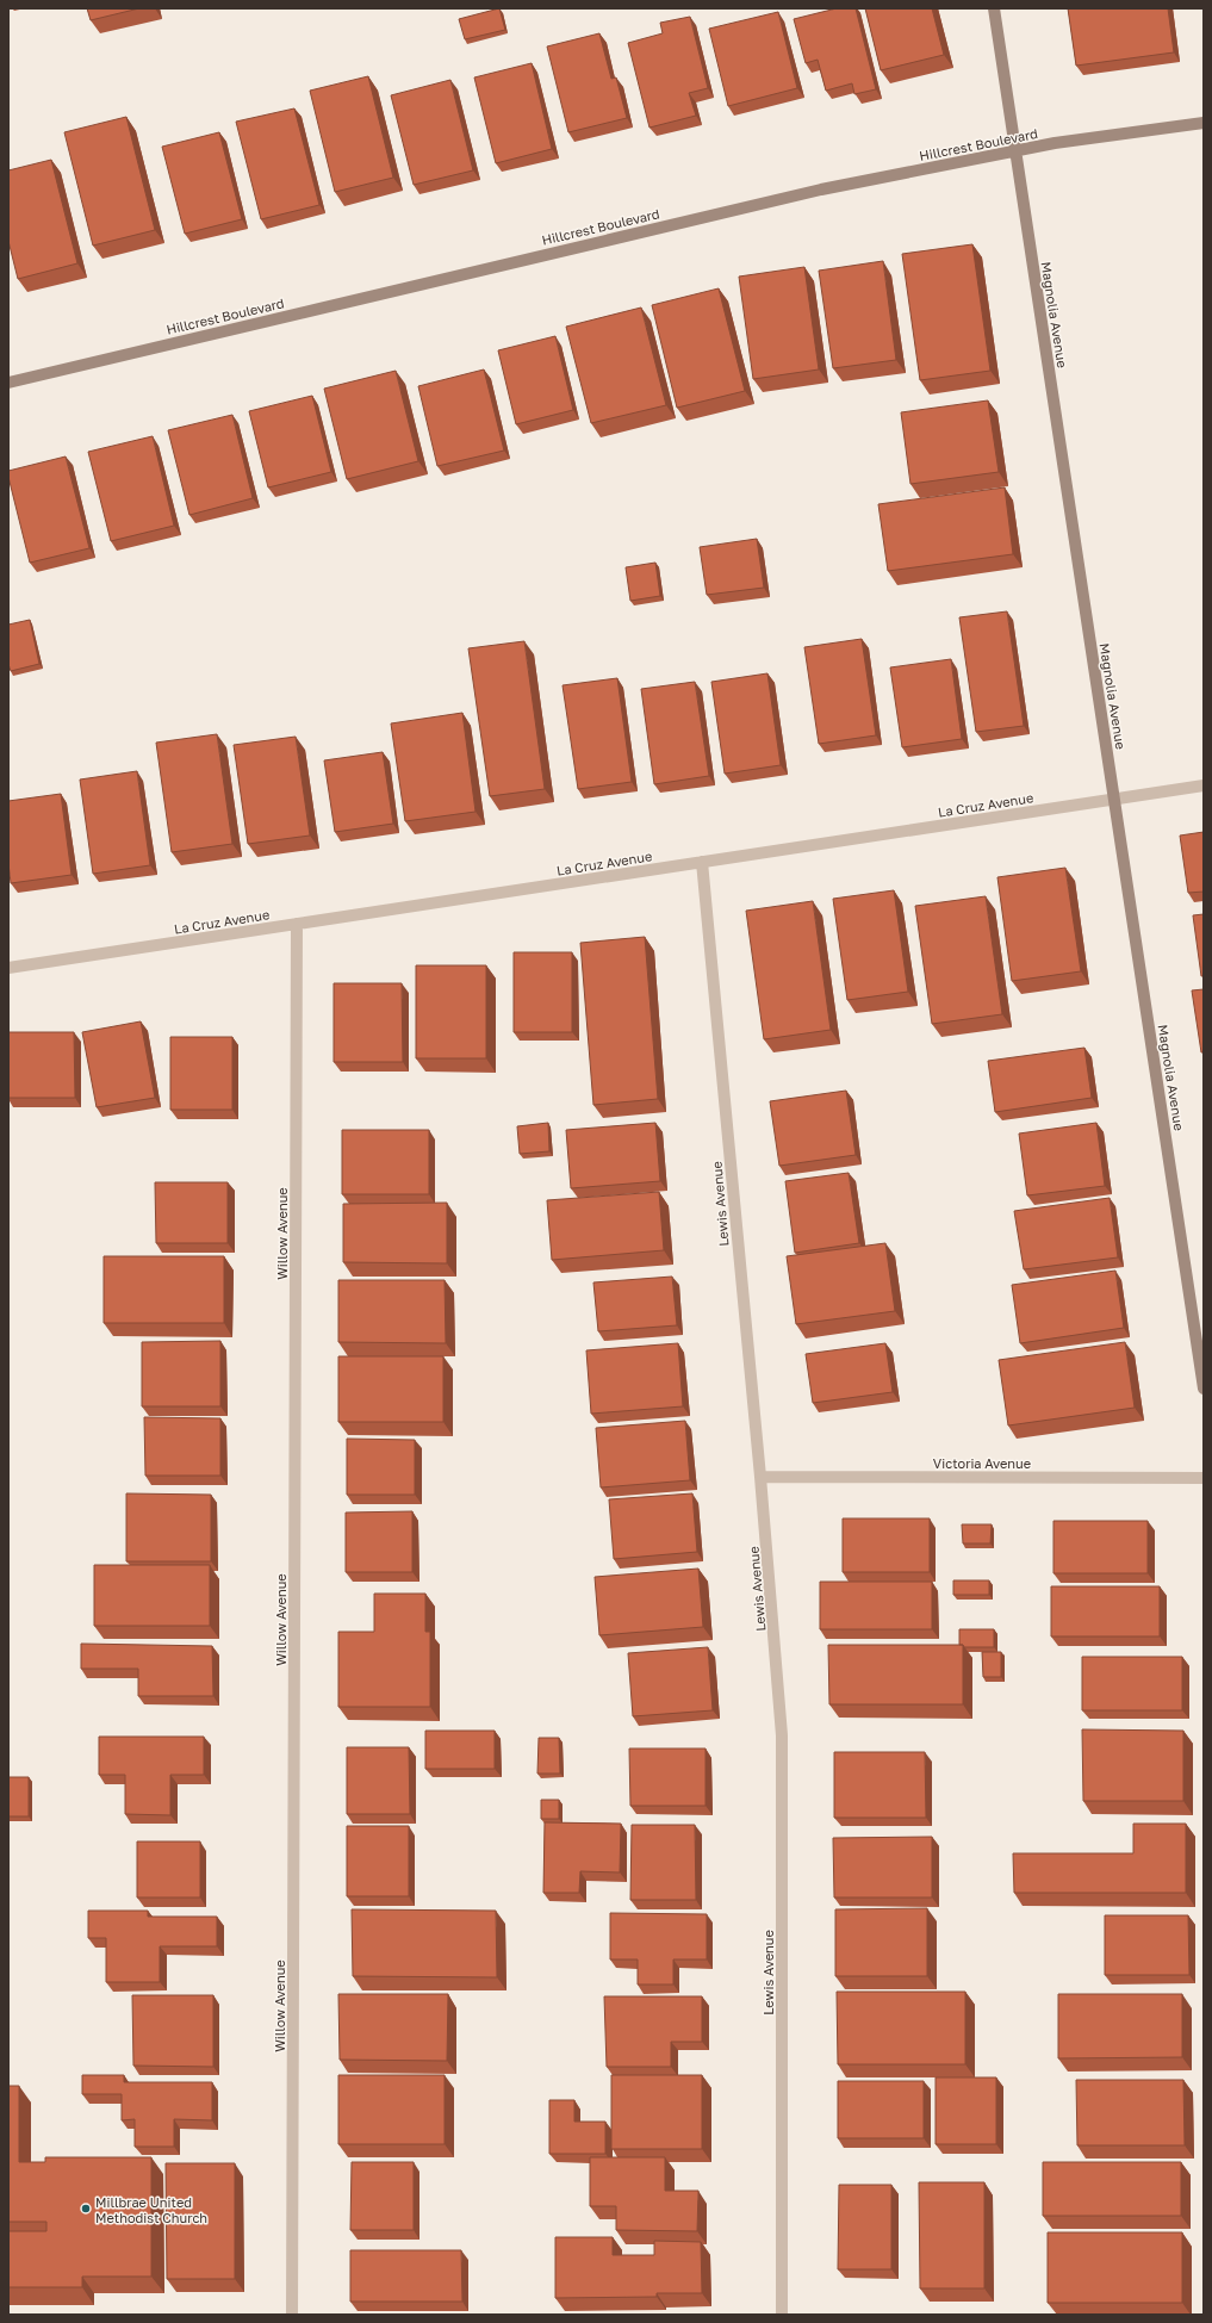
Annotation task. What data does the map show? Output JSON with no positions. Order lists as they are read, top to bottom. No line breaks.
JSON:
{"streets":{"main road":["Hillcrest Boulevard","Magnolia Avenue"],"street":["La Cruz Avenue","Lewis Avenue","Willow Avenue","Victoria Avenue"]},"crossings":[["Hillcrest Boulevard","Magnolia Avenue"],["Magnolia Avenue","La Cruz Avenue"],["La Cruz Avenue","Lewis Avenue"],["La Cruz Avenue","Willow Avenue"],["Lewis Avenue","Victoria Avenue"]],"places":["Millbrae United Methodist Church"]}
